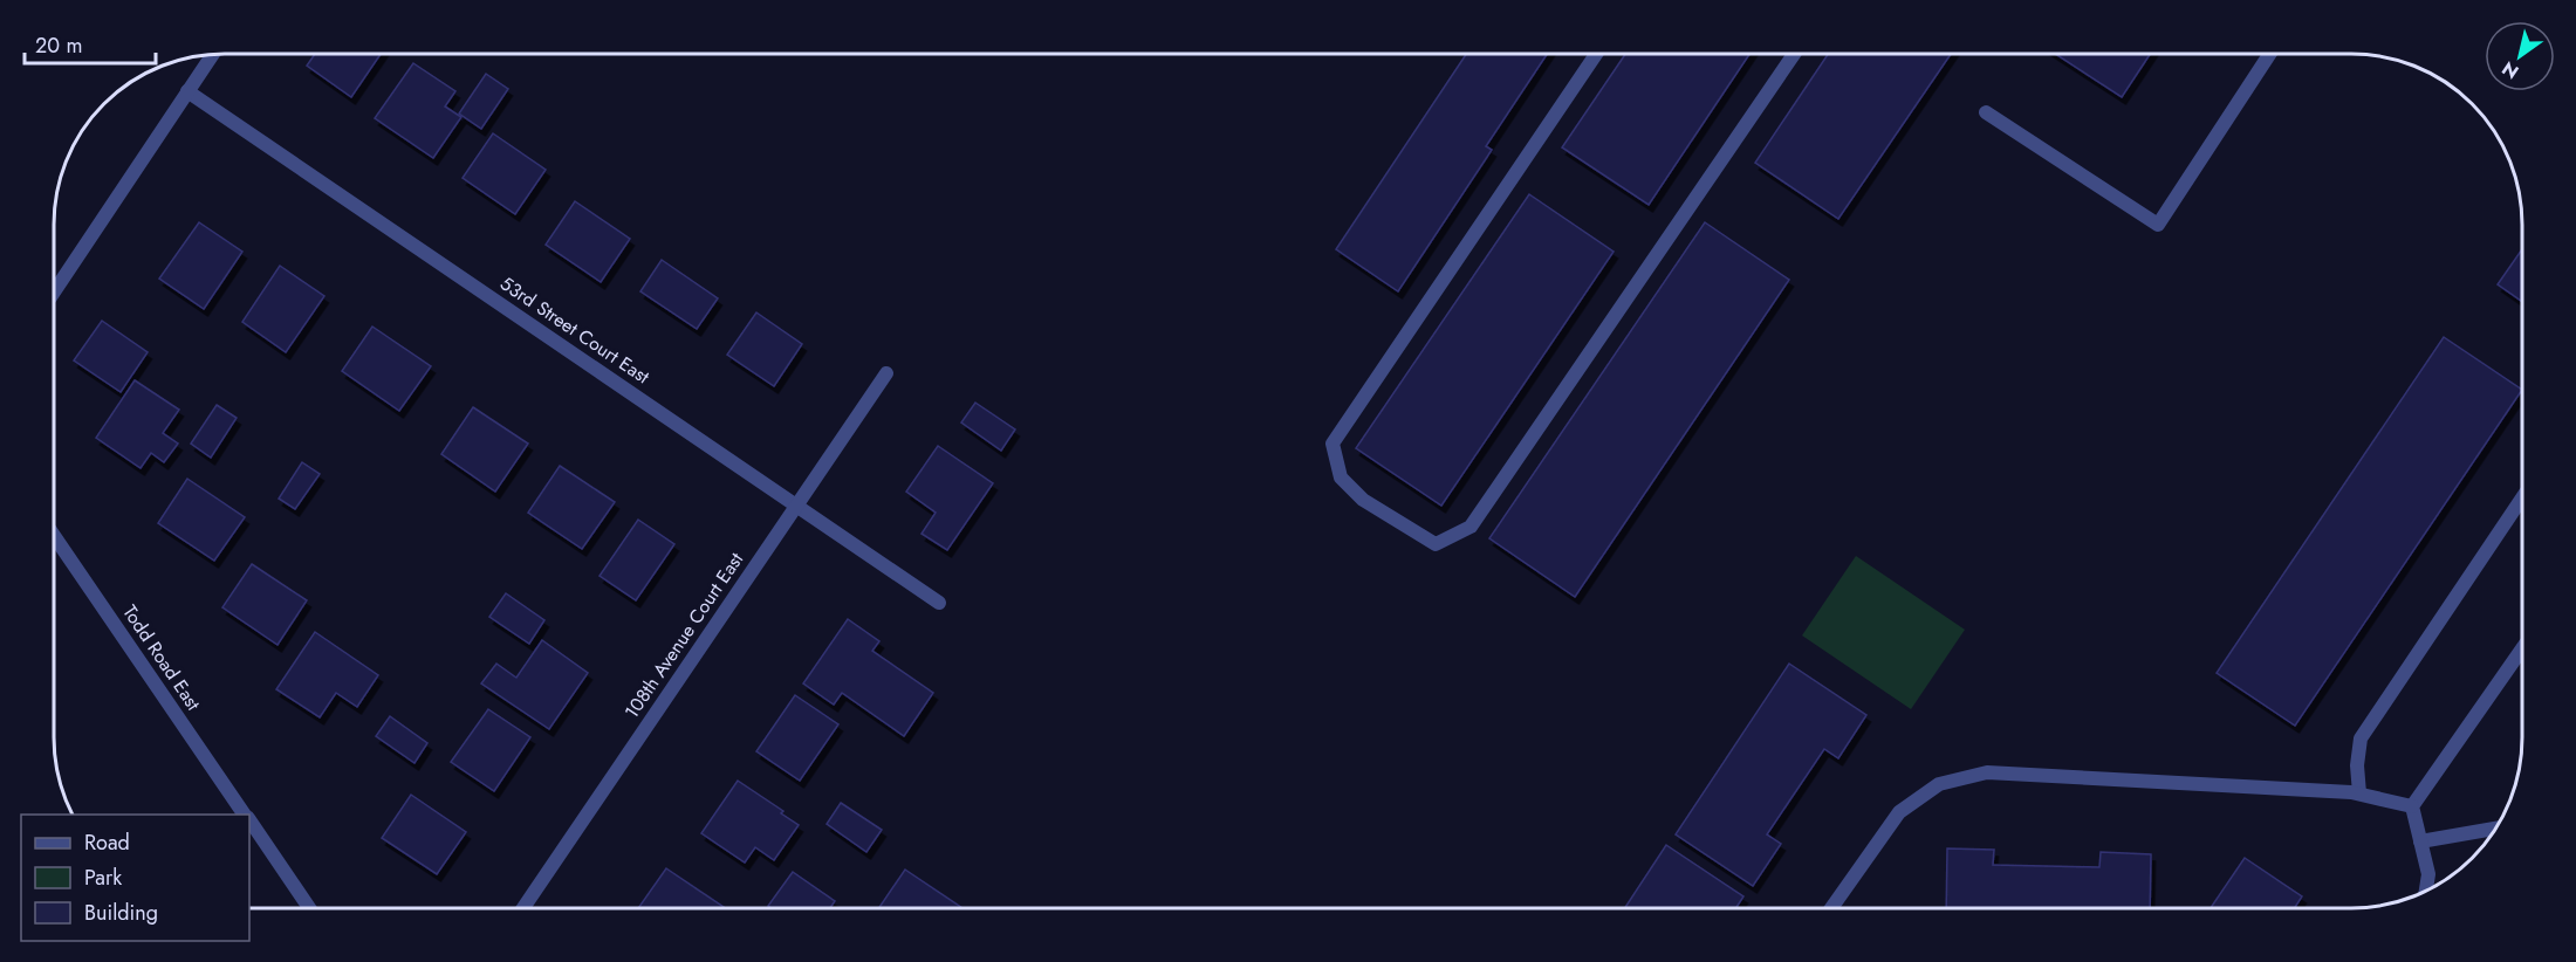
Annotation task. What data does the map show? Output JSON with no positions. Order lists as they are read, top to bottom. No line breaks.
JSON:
{"streets":{"street":["53rd Street Court East","108th Avenue Court East","Todd Road East"]},"crossings":[["53rd Street Court East","108th Avenue Court East"]],"legend":["Road","Park","Building"],"scale_bar":"20 m","north":"bottom left"}
